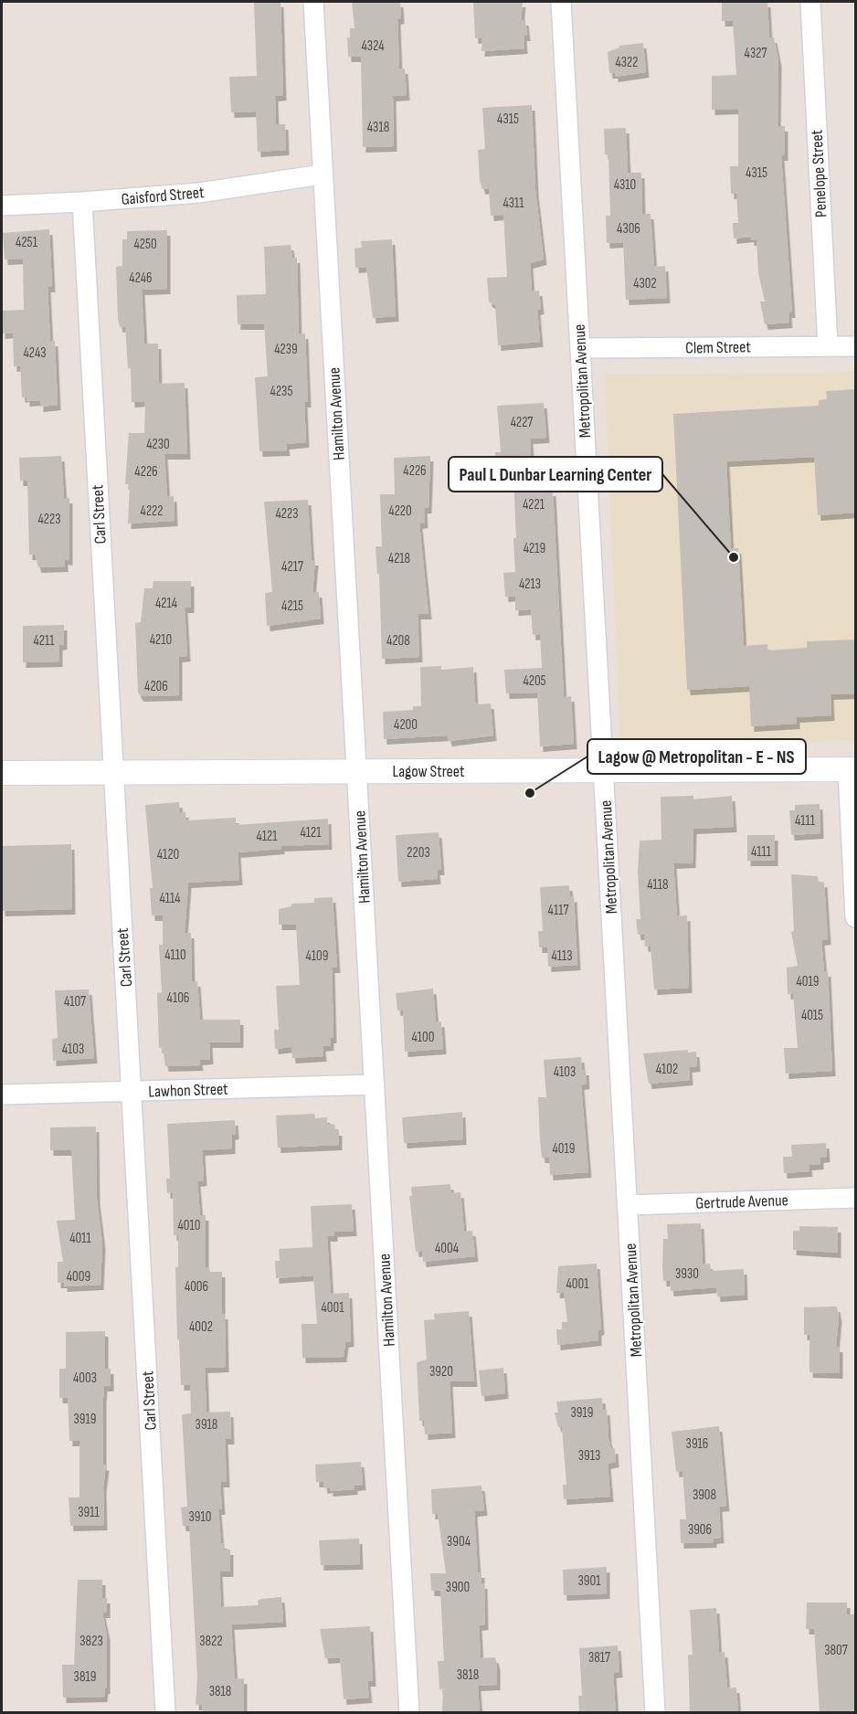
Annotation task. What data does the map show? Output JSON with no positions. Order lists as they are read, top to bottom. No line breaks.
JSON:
{"streets":{"street":["Penelope Street","Gaisford Street","Clem Street","Metropolitan Avenue","Hamilton Avenue","Carl Street","Lagow Street","Lawhon Street","Gertrude Avenue"]},"crossings":[["Penelope Street","Clem Street"],["Gaisford Street","Hamilton Avenue"],["Gaisford Street","Carl Street"],["Clem Street","Metropolitan Avenue"],["Metropolitan Avenue","Lagow Street"],["Metropolitan Avenue","Gertrude Avenue"],["Hamilton Avenue","Lagow Street"],["Hamilton Avenue","Lawhon Street"],["Carl Street","Lagow Street"],["Carl Street","Lawhon Street"]],"places":["Paul L Dunbar Learning Center","Lagow @ Metropolitan - E - NS"],"house_numbers":["4324","4327","4322","4315","4318","4315","4310","4311","4306","4251","4250","4246","4302","4239","4243","4235","4227","4230","4226","4226","4221","4222","4220","4223","4223","4219","4218","4217","4213","4214","4215","4210","4211","4208","4205","4206","4200","4111","4121","4121","4111","2203","4120","4118","4114","4117","4110","4109","4113","4019","4106","4107","4015","4100","4103","4102","4103","4019","4010","4011","4004","3930","4009","4001","4006","4001","4002","3920","4003","3919","3919","3918","3916","3913","3908","3911","3910","3906","3904","3901","3900","3823","3822","3807","3817","3818","3819","3818"]}
